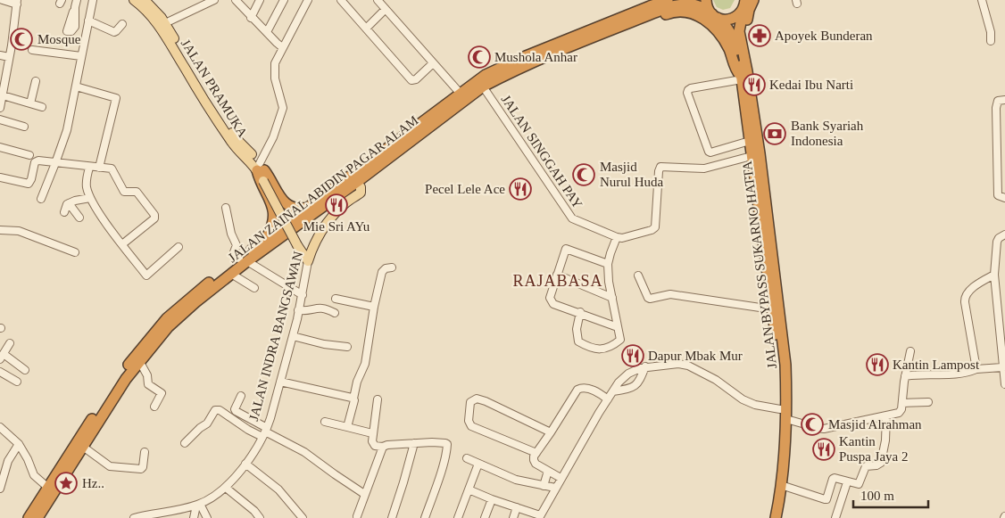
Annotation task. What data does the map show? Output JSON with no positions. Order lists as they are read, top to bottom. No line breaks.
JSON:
{"streets":{"highway":["JALAN ZAINAL ABIDIN PAGAR ALAM","JALAN BYPASS SUKARNO HATTA"],"main road":["JALAN PRAMUKA","JALAN INDRA BANGSAWAN"],"street":["JALAN SINGGAH PAY"]},"crossings":[["JALAN PRAMUKA","JALAN INDRA BANGSAWAN"],["JALAN SINGGAH PAY","JALAN ZAINAL ABIDIN PAGAR ALAM"],["JALAN ZAINAL ABIDIN PAGAR ALAM","JALAN BYPASS SUKARNO HATTA"],["JALAN ZAINAL ABIDIN PAGAR ALAM","JALAN INDRA BANGSAWAN"]],"districts":["RAJABASA"],"places":{"pharmacy":["Apoyek Bunderan"],"mosque":["Mosque","Mushola Anhar","Masjid Nurul Huda","Masjid Alrahman"],"restaurant":["Kedai Ibu Narti","Pecel Lele Ace","Mie Sri AYu","Dapur Mbak Mur","Kantin Lampost","Kantin Puspa Jaya 2"],"bank":["Bank Syariah Indonesia"],"place":["Hz.."]},"scale_bar":"100 m"}
